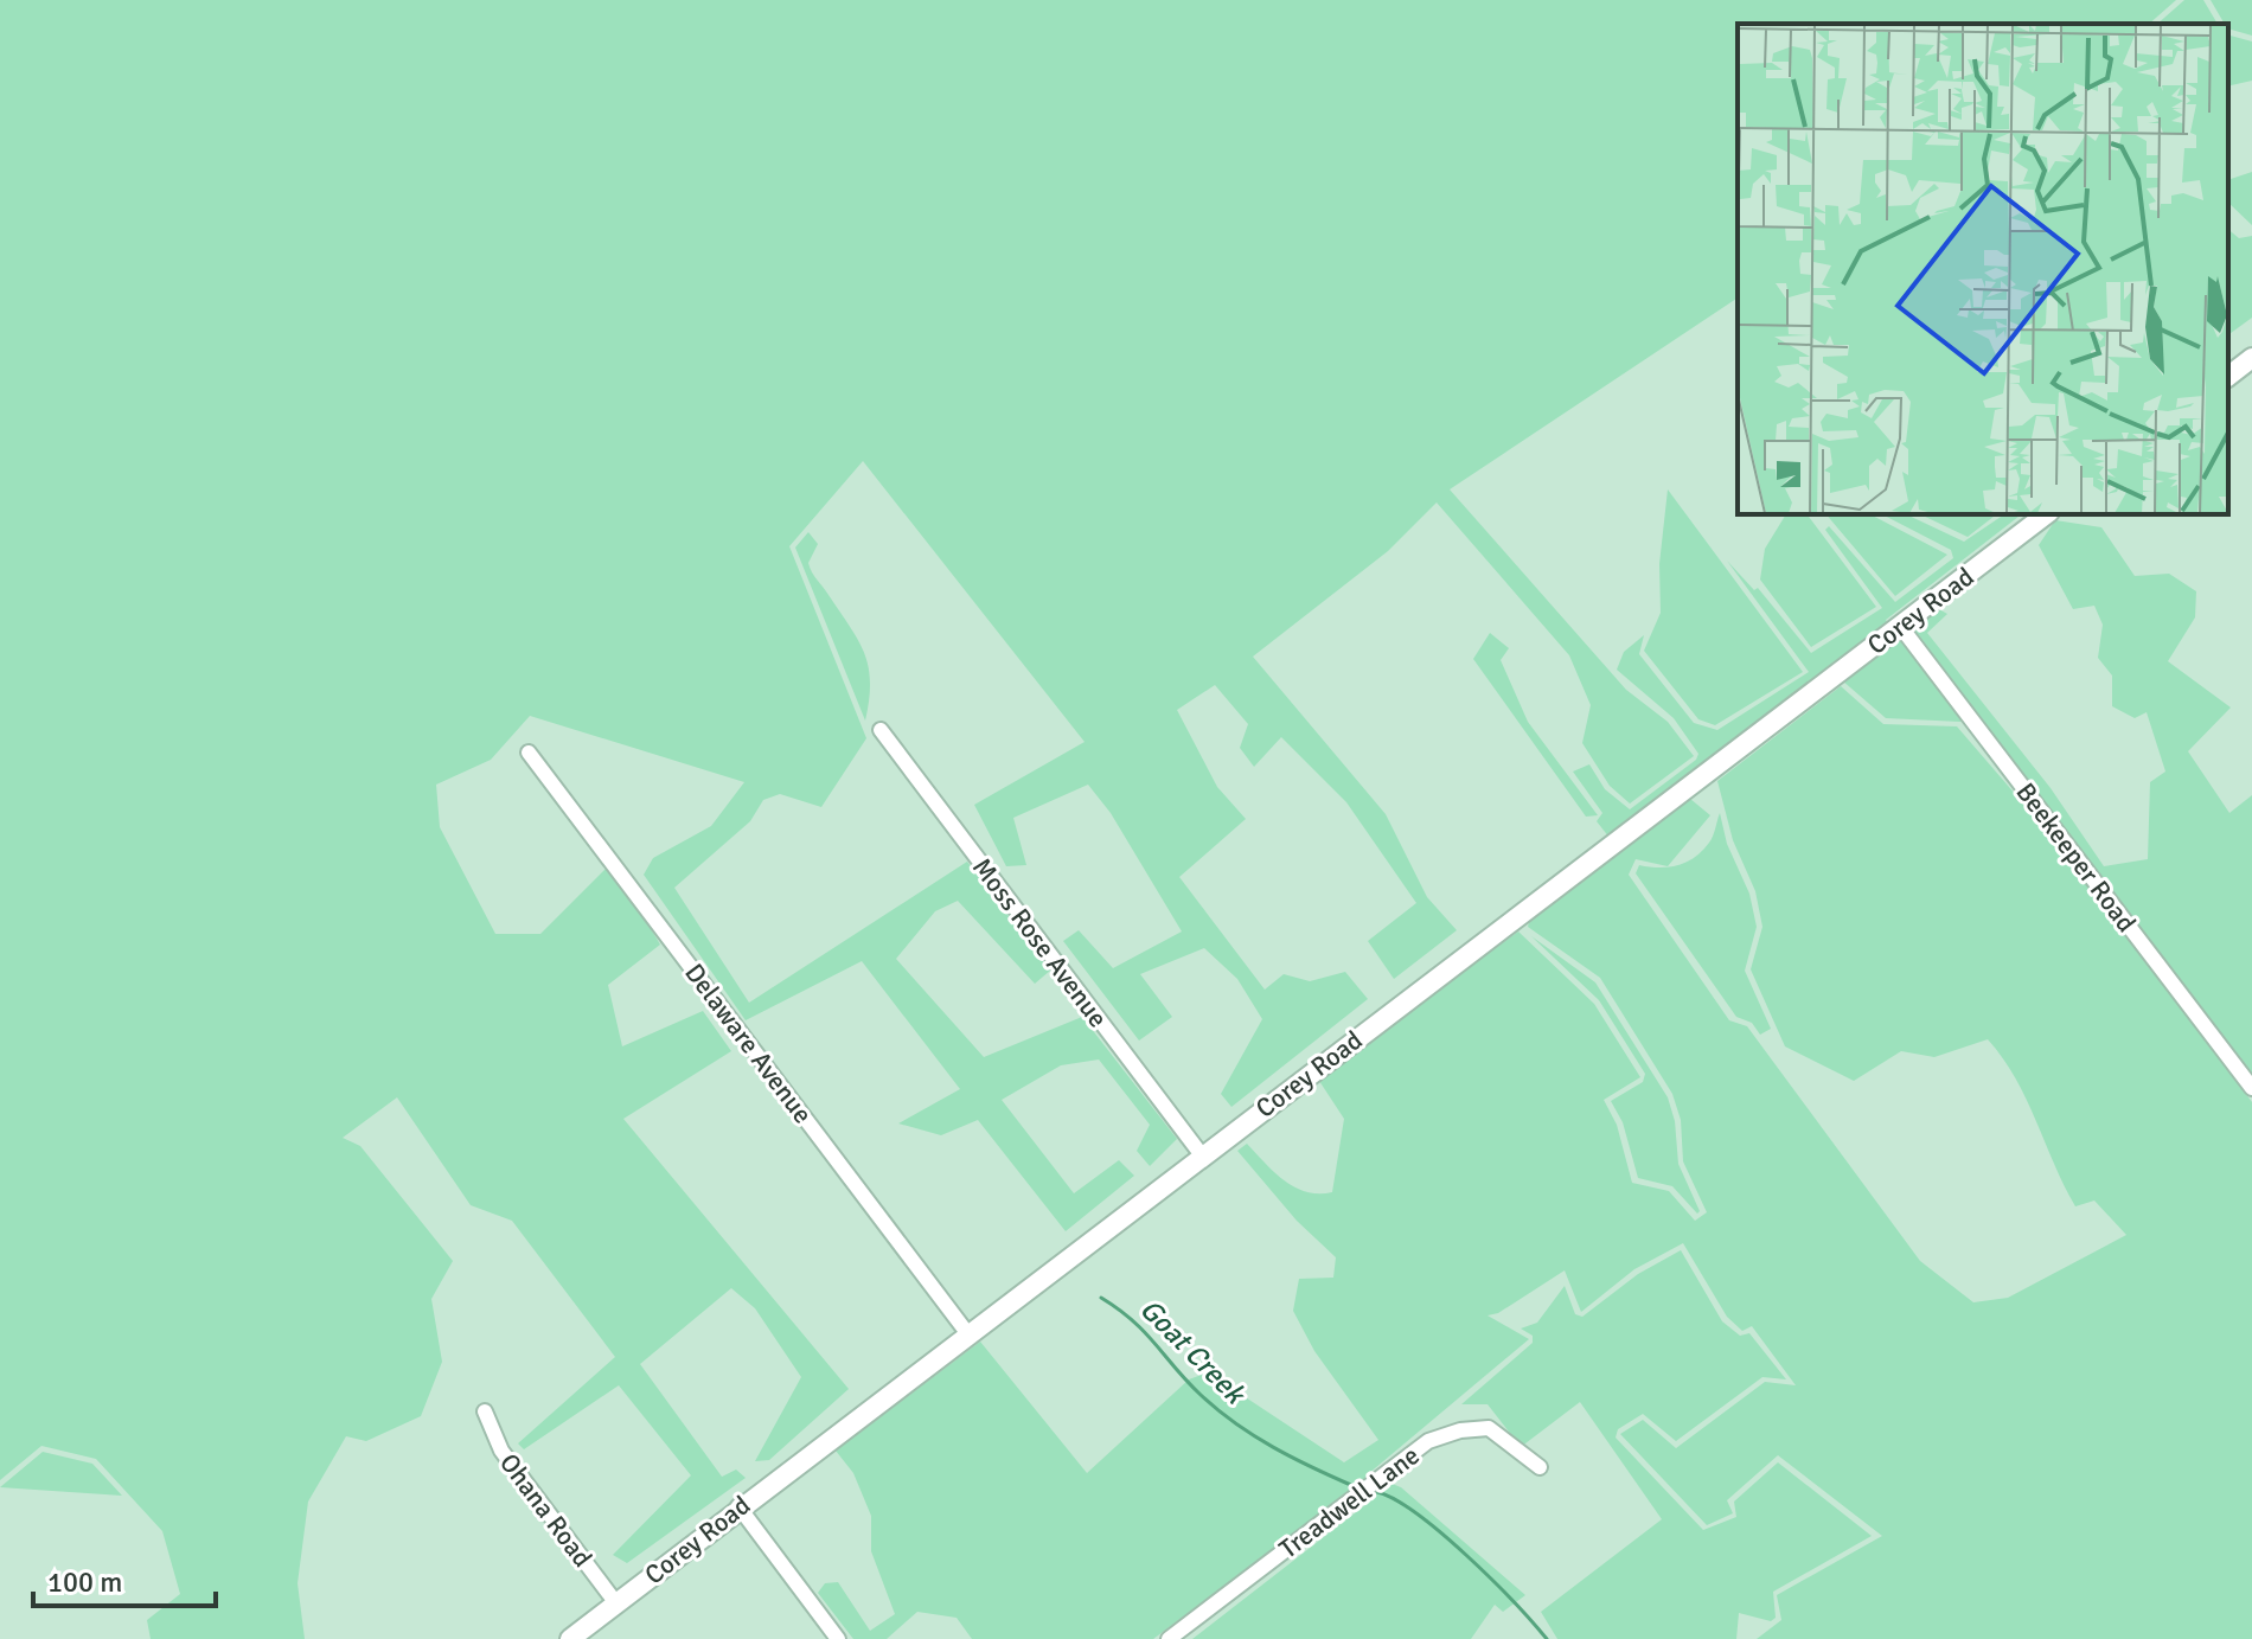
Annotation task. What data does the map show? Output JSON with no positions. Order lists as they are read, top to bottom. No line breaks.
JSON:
{"streets":{"street":["Corey Road","Beekeeper Road","Moss Rose Avenue","Delaware Avenue","Treadwell Lane","Ohana Road"]},"crossings":[["Corey Road","Beekeeper Road"],["Corey Road","Moss Rose Avenue"],["Corey Road","Delaware Avenue"],["Corey Road","Ohana Road"]],"water":["Goat Creek"],"scale_bar":"100 m"}
